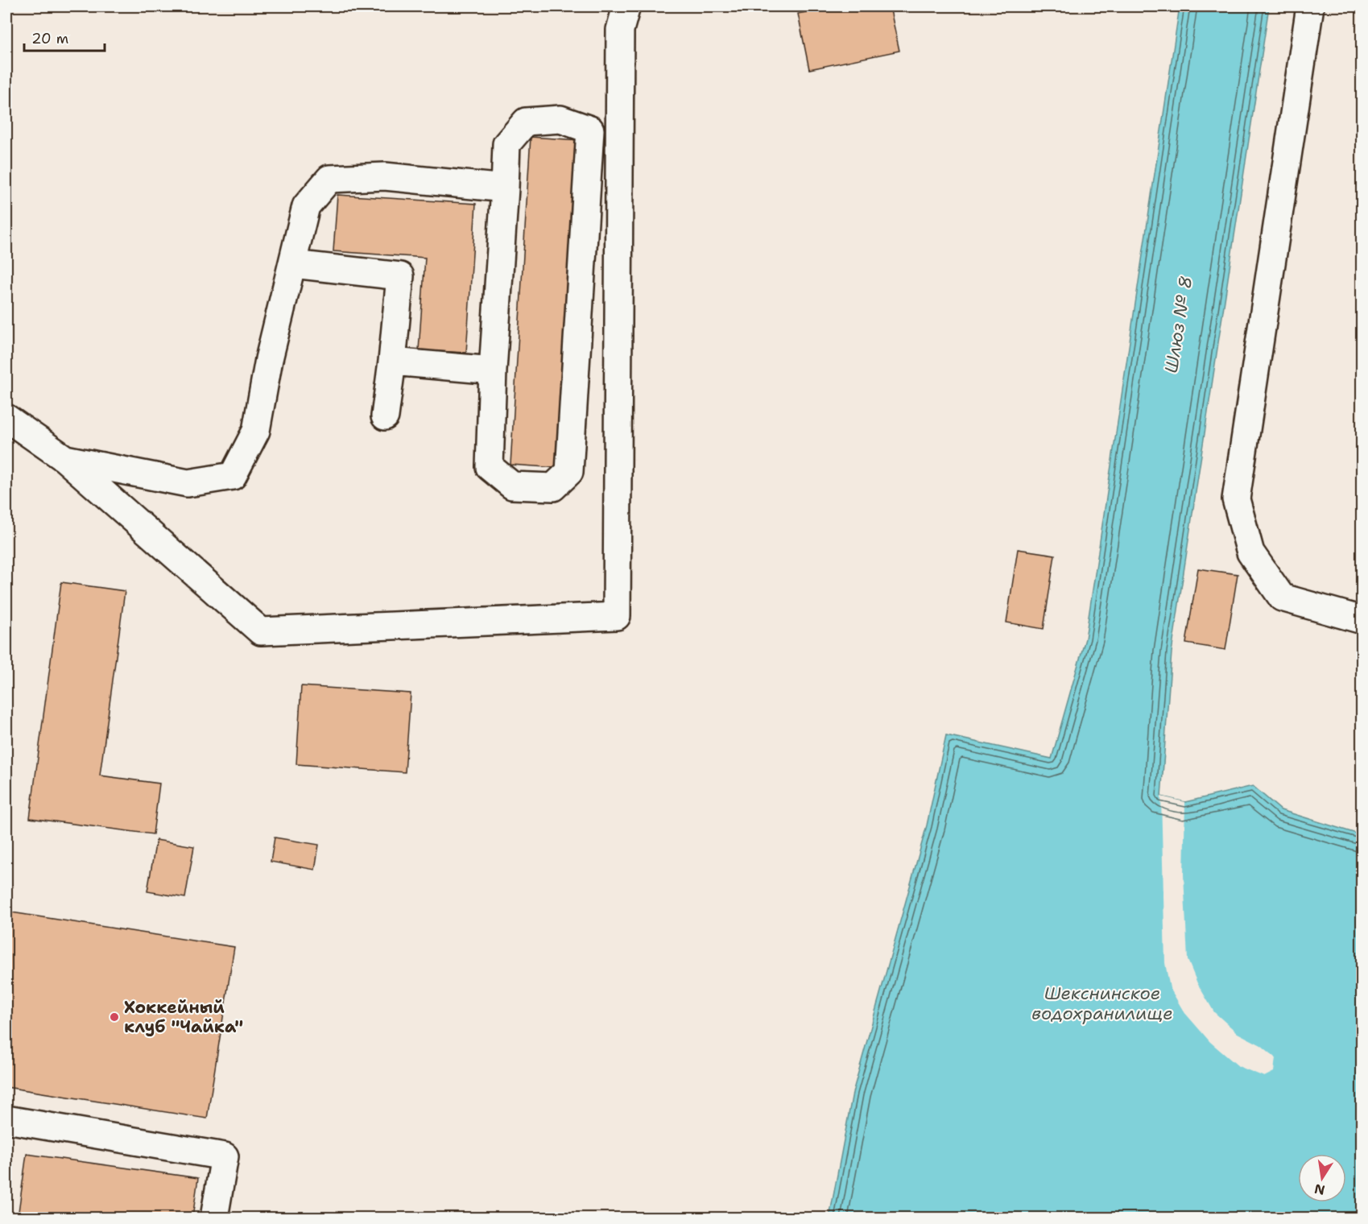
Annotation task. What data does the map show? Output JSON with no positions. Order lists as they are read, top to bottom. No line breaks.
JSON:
{"water":["Шлюз № 8","Шекснинское водохранилище"],"places":["Хоккейный клуб \"Чайка\""],"scale_bar":"20 m","north":"bottom"}
